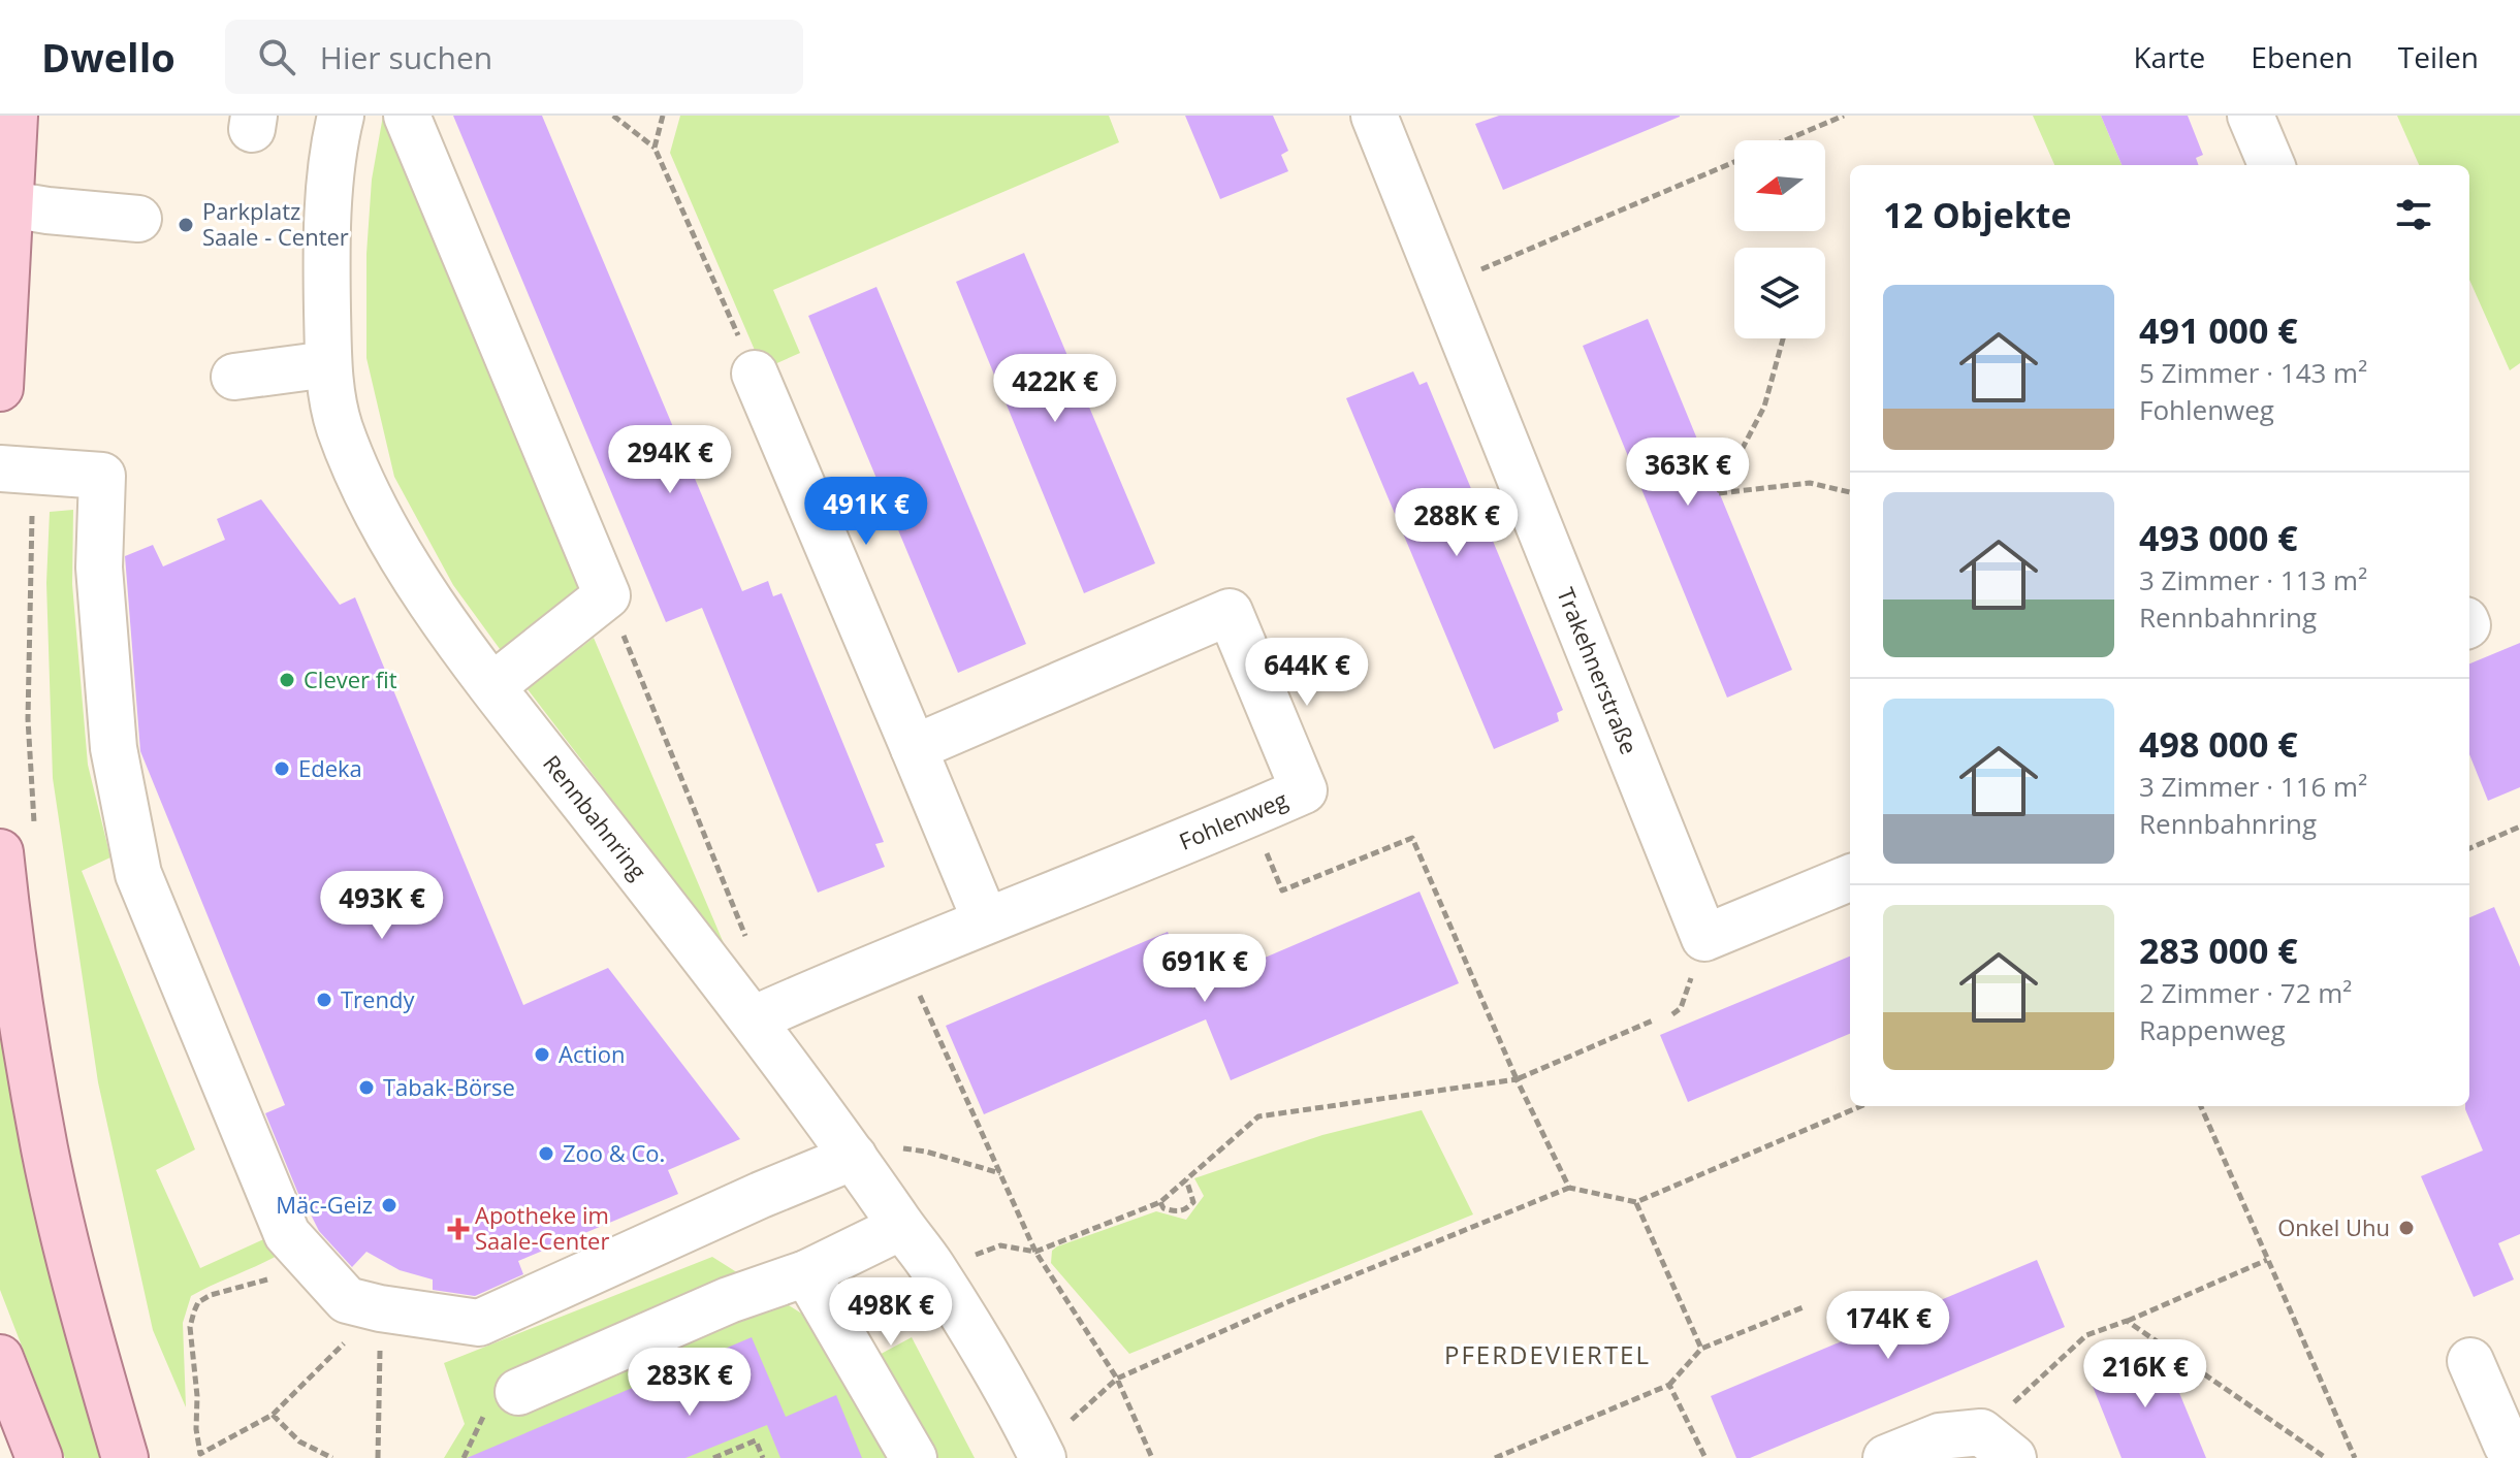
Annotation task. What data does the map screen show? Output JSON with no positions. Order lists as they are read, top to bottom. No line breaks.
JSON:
{"streets":{"street":["Trakehnerstraße","Rennbahnring","Fohlenweg"]},"crossings":[["Rennbahnring","Fohlenweg"]],"districts":["PFERDEVIERTEL"],"places":{"other":["Parkplatz Saale - Center","Clever fit","Edeka","Trendy","Action","Tabak-Börse","Zoo & Co.","Mäc-Geiz","Onkel Uhu"],"health":["Apotheke im Saale-Center"]},"north":"left","page":{"header":"Dwello","search":"Hier suchen","nav":["Karte","Ebenen","Teilen"],"heading":"12 Objekte","list":[{"name":"491 000 €","note":"5 Zimmer · 143 m² · Fohlenweg"},{"name":"493 000 €","note":"3 Zimmer · 113 m² · Rennbahnring"},{"name":"498 000 €","note":"3 Zimmer · 116 m² · Rennbahnring"},{"name":"283 000 €","note":"2 Zimmer · 72 m² · Rappenweg"}],"price":["422K €","294K €","363K €","491K €","288K €","644K €","493K €","691K €","498K €","174K €","216K €","283K €"]}}
